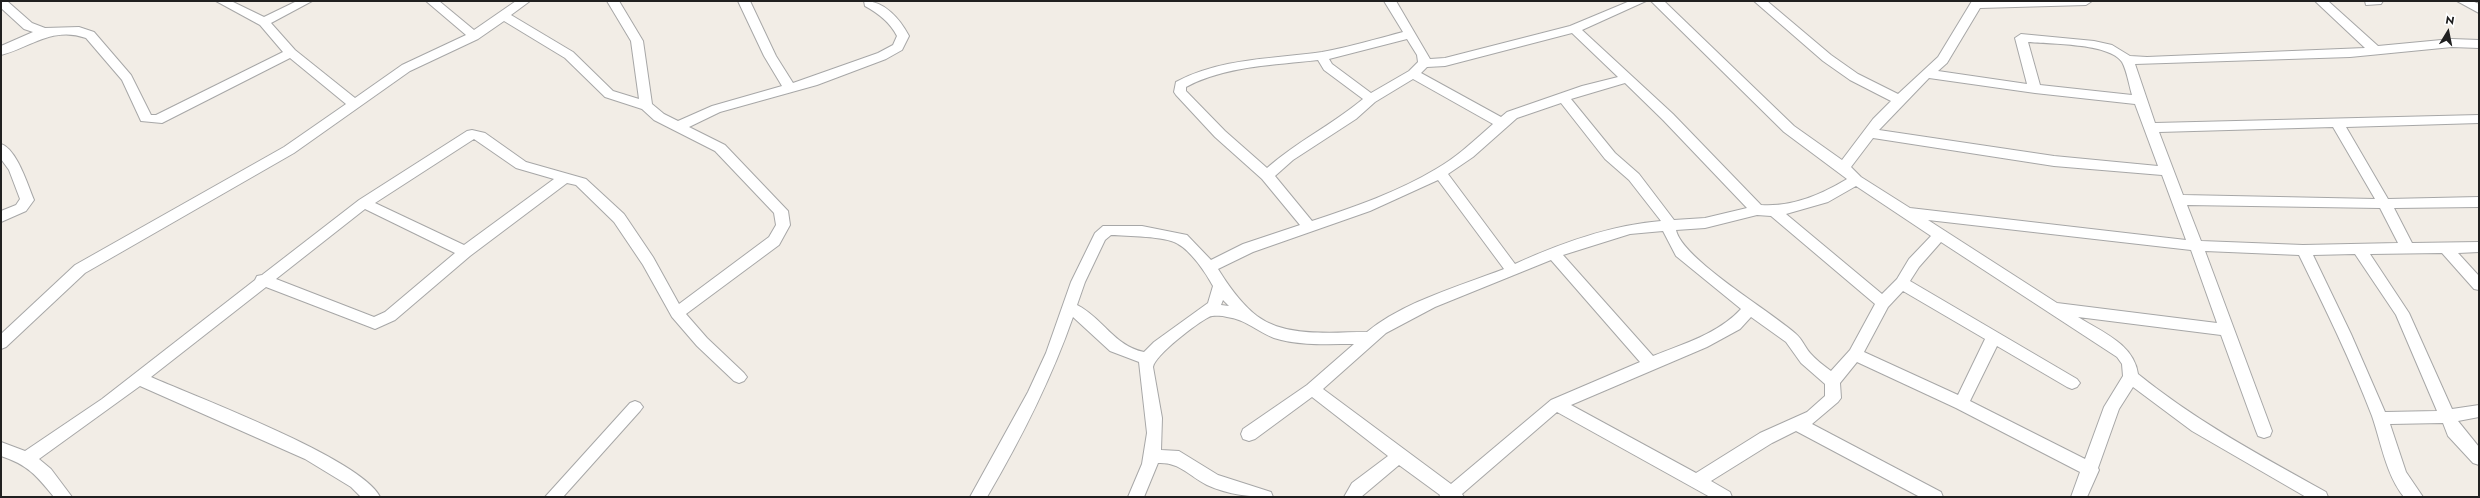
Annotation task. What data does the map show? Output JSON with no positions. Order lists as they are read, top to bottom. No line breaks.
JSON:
{"north":"top"}
